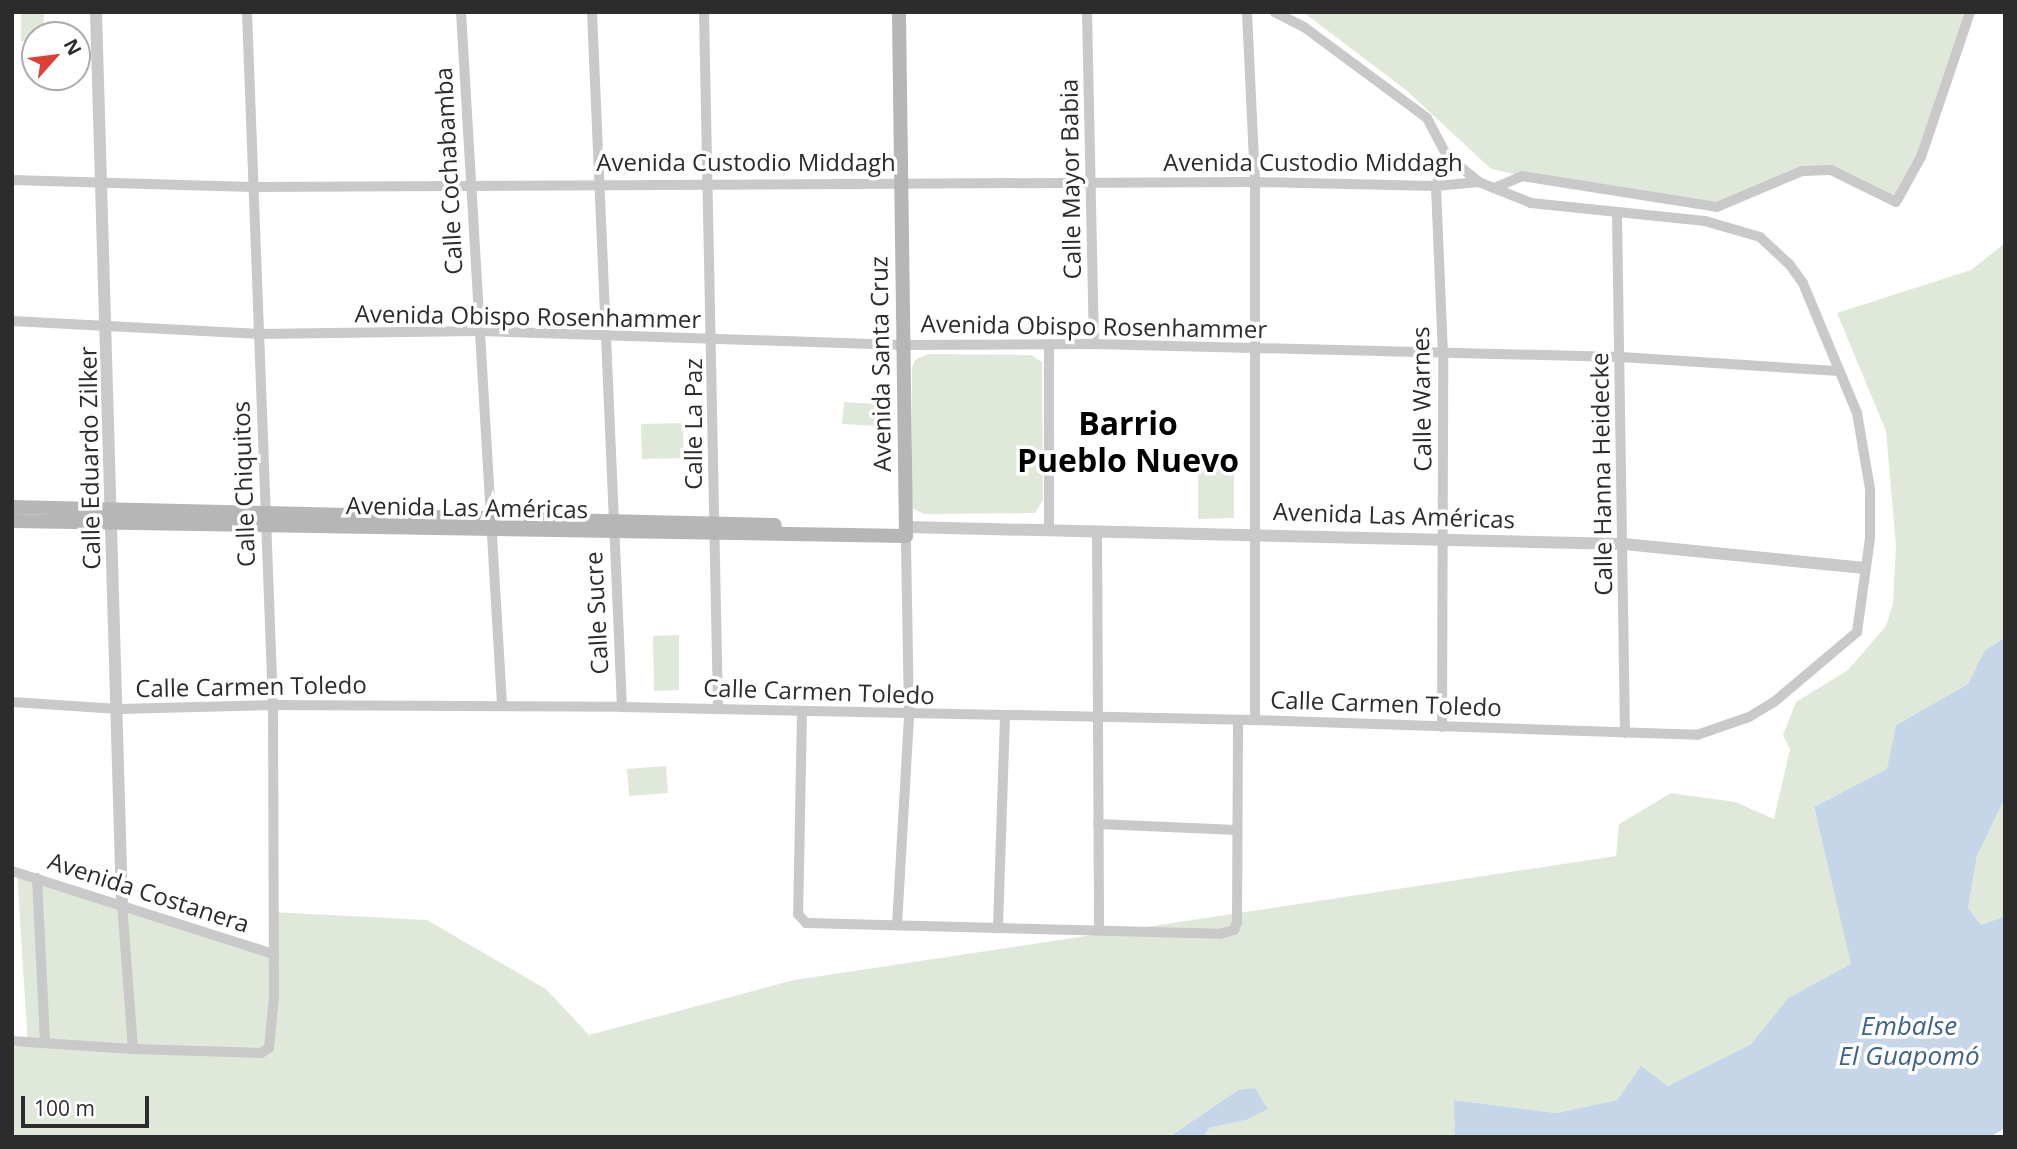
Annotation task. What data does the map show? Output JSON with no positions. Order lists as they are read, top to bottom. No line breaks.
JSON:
{"streets":{"main road":["Avenida Santa Cruz","Avenida Las Américas"],"street":["Avenida Custodio Middagh","Calle Cochabamba","Calle Mayor Babia","Avenida Obispo Rosenhammer","Calle Warnes","Calle La Paz","Calle Eduardo Zilker","Calle Hanna Heidecke","Calle Chiquitos","Calle Sucre","Calle Carmen Toledo","Avenida Costanera"]},"crossings":[["Avenida Custodio Middagh","Calle Cochabamba"],["Avenida Custodio Middagh","Calle Mayor Babia"],["Avenida Custodio Middagh","Avenida Santa Cruz"],["Avenida Custodio Middagh","Calle Warnes"],["Avenida Custodio Middagh","Calle La Paz"],["Avenida Custodio Middagh","Calle Eduardo Zilker"],["Avenida Custodio Middagh","Calle Chiquitos"],["Avenida Custodio Middagh","Calle Sucre"],["Avenida Custodio Middagh","Calle Carmen Toledo"],["Calle Cochabamba","Avenida Obispo Rosenhammer"],["Calle Cochabamba","Avenida Las Américas"],["Calle Cochabamba","Calle Carmen Toledo"],["Calle Mayor Babia","Avenida Obispo Rosenhammer"],["Avenida Obispo Rosenhammer","Avenida Santa Cruz"],["Avenida Obispo Rosenhammer","Calle Warnes"],["Avenida Obispo Rosenhammer","Calle La Paz"],["Avenida Obispo Rosenhammer","Calle Eduardo Zilker"],["Avenida Obispo Rosenhammer","Calle Hanna Heidecke"],["Avenida Obispo Rosenhammer","Calle Chiquitos"],["Avenida Obispo Rosenhammer","Calle Sucre"],["Avenida Obispo Rosenhammer","Calle Carmen Toledo"],["Avenida Santa Cruz","Avenida Las Américas"],["Avenida Santa Cruz","Calle Carmen Toledo"],["Calle Warnes","Avenida Las Américas"],["Calle Warnes","Calle Carmen Toledo"],["Calle La Paz","Avenida Las Américas"],["Calle La Paz","Calle Carmen Toledo"],["Calle Eduardo Zilker","Avenida Las Américas"],["Calle Eduardo Zilker","Calle Carmen Toledo"],["Calle Eduardo Zilker","Avenida Costanera"],["Calle Hanna Heidecke","Avenida Las Américas"],["Calle Hanna Heidecke","Calle Carmen Toledo"],["Calle Chiquitos","Avenida Las Américas"],["Calle Chiquitos","Calle Carmen Toledo"],["Calle Chiquitos","Avenida Costanera"],["Avenida Las Américas","Calle Sucre"],["Avenida Las Américas","Calle Carmen Toledo"],["Calle Sucre","Calle Carmen Toledo"]],"districts":["Barrio Pueblo Nuevo"],"water":["Embalse El Guapomó"],"scale_bar":"100 m","north":"top right"}
